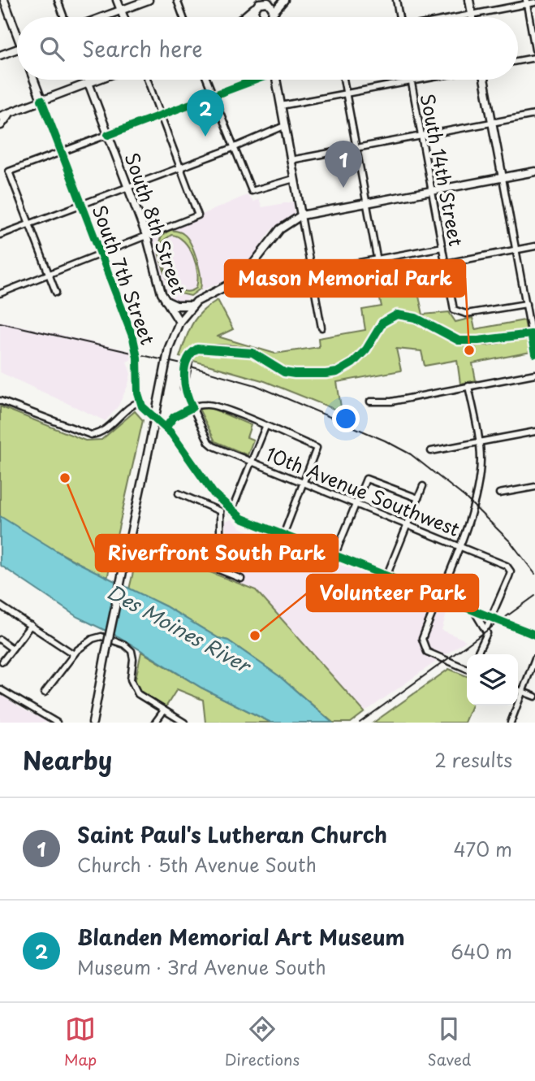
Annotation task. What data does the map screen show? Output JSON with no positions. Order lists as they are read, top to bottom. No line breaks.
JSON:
{"streets":{"main road":["South 8th Street","South 7th Street"],"street":["South 14th Street","10th Avenue Southwest"]},"water":["Des Moines River"],"places":["Mason Memorial Park","Riverfront South Park","Volunteer Park"],"page":{"search":"Search here","pins":["2","1"],"heading":["Nearby","2 results"],"list":[{"mark":"1","name":"Saint Paul's Lutheran Church","note":"Church · 5th Avenue South","value":"470 m"},{"mark":"2","name":"Blanden Memorial Art Museum","note":"Museum · 3rd Avenue South","value":"640 m"}],"nav":["Map","Directions","Saved"]}}
